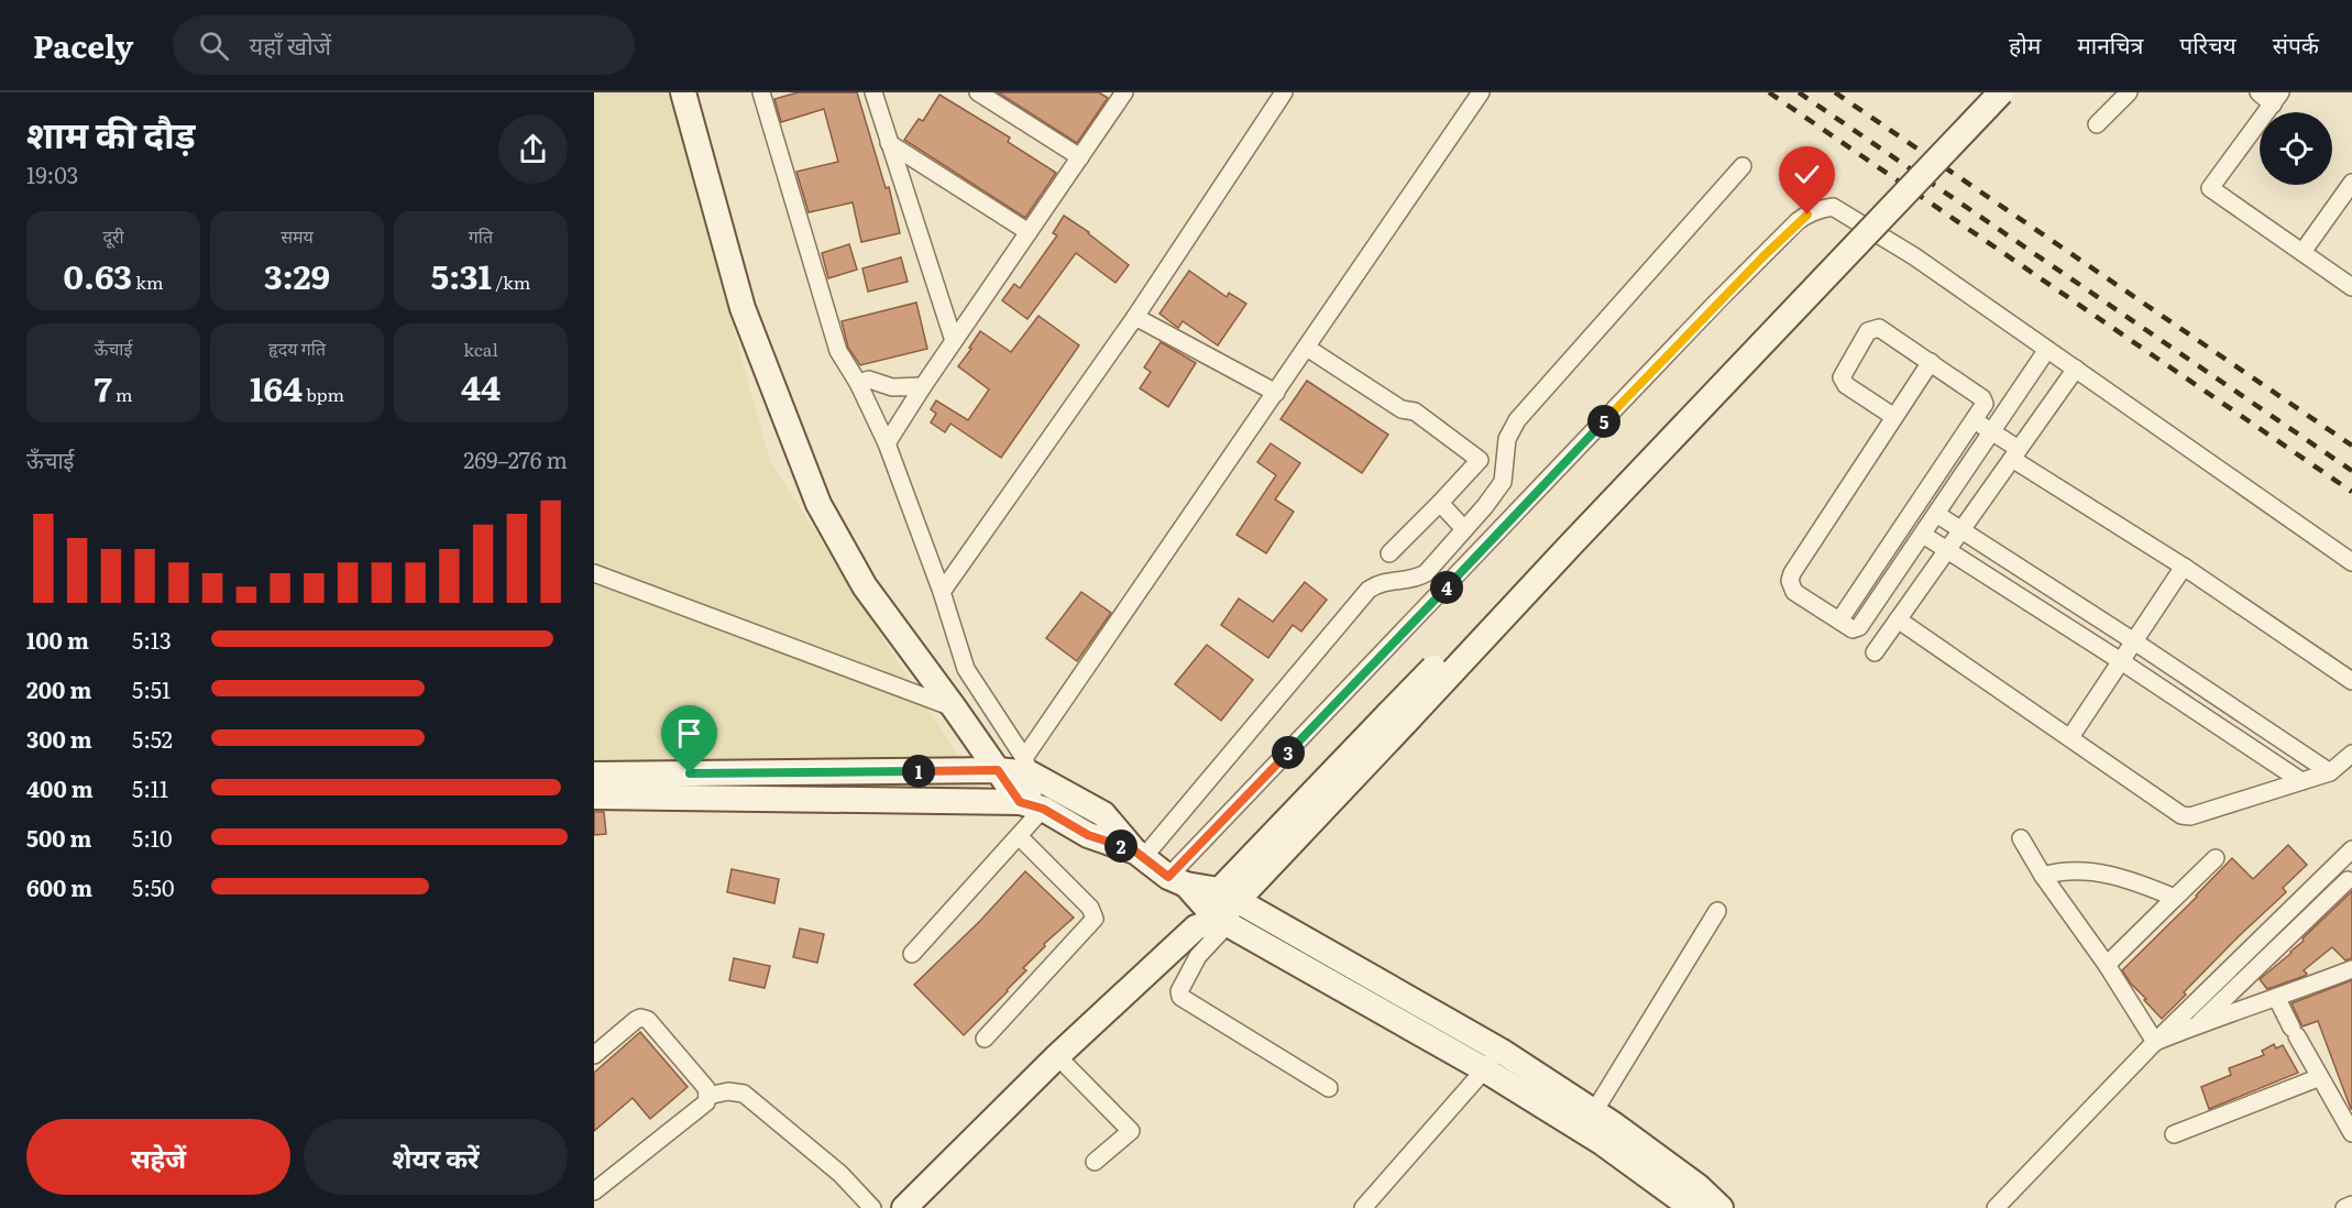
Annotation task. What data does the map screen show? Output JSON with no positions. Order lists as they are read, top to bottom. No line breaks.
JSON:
{"page":{"header":"Pacely","search":"यहाँ खोजें","nav":["होम","मानचित्र","परिचय","संपर्क"],"heading":["शाम की दौड़","19:03"],"stats":[["दूरी","0.63 km"],["समय","3:29"],["गति","5:31 /km"],["ऊँचाई","7 m"],["हृदय गति","164 bpm"],["kcal","44"]],"pins":["5","4","3","1","2"],"chart":["ऊँचाई","269–276 m"],"list":[{"name":"100 m","note":"5:13"},{"name":"200 m","note":"5:51"},{"name":"300 m","note":"5:52"},{"name":"400 m","note":"5:11"},{"name":"500 m","note":"5:10"},{"name":"600 m","note":"5:50"}],"buttons":["सहेजें","शेयर करें"]}}
